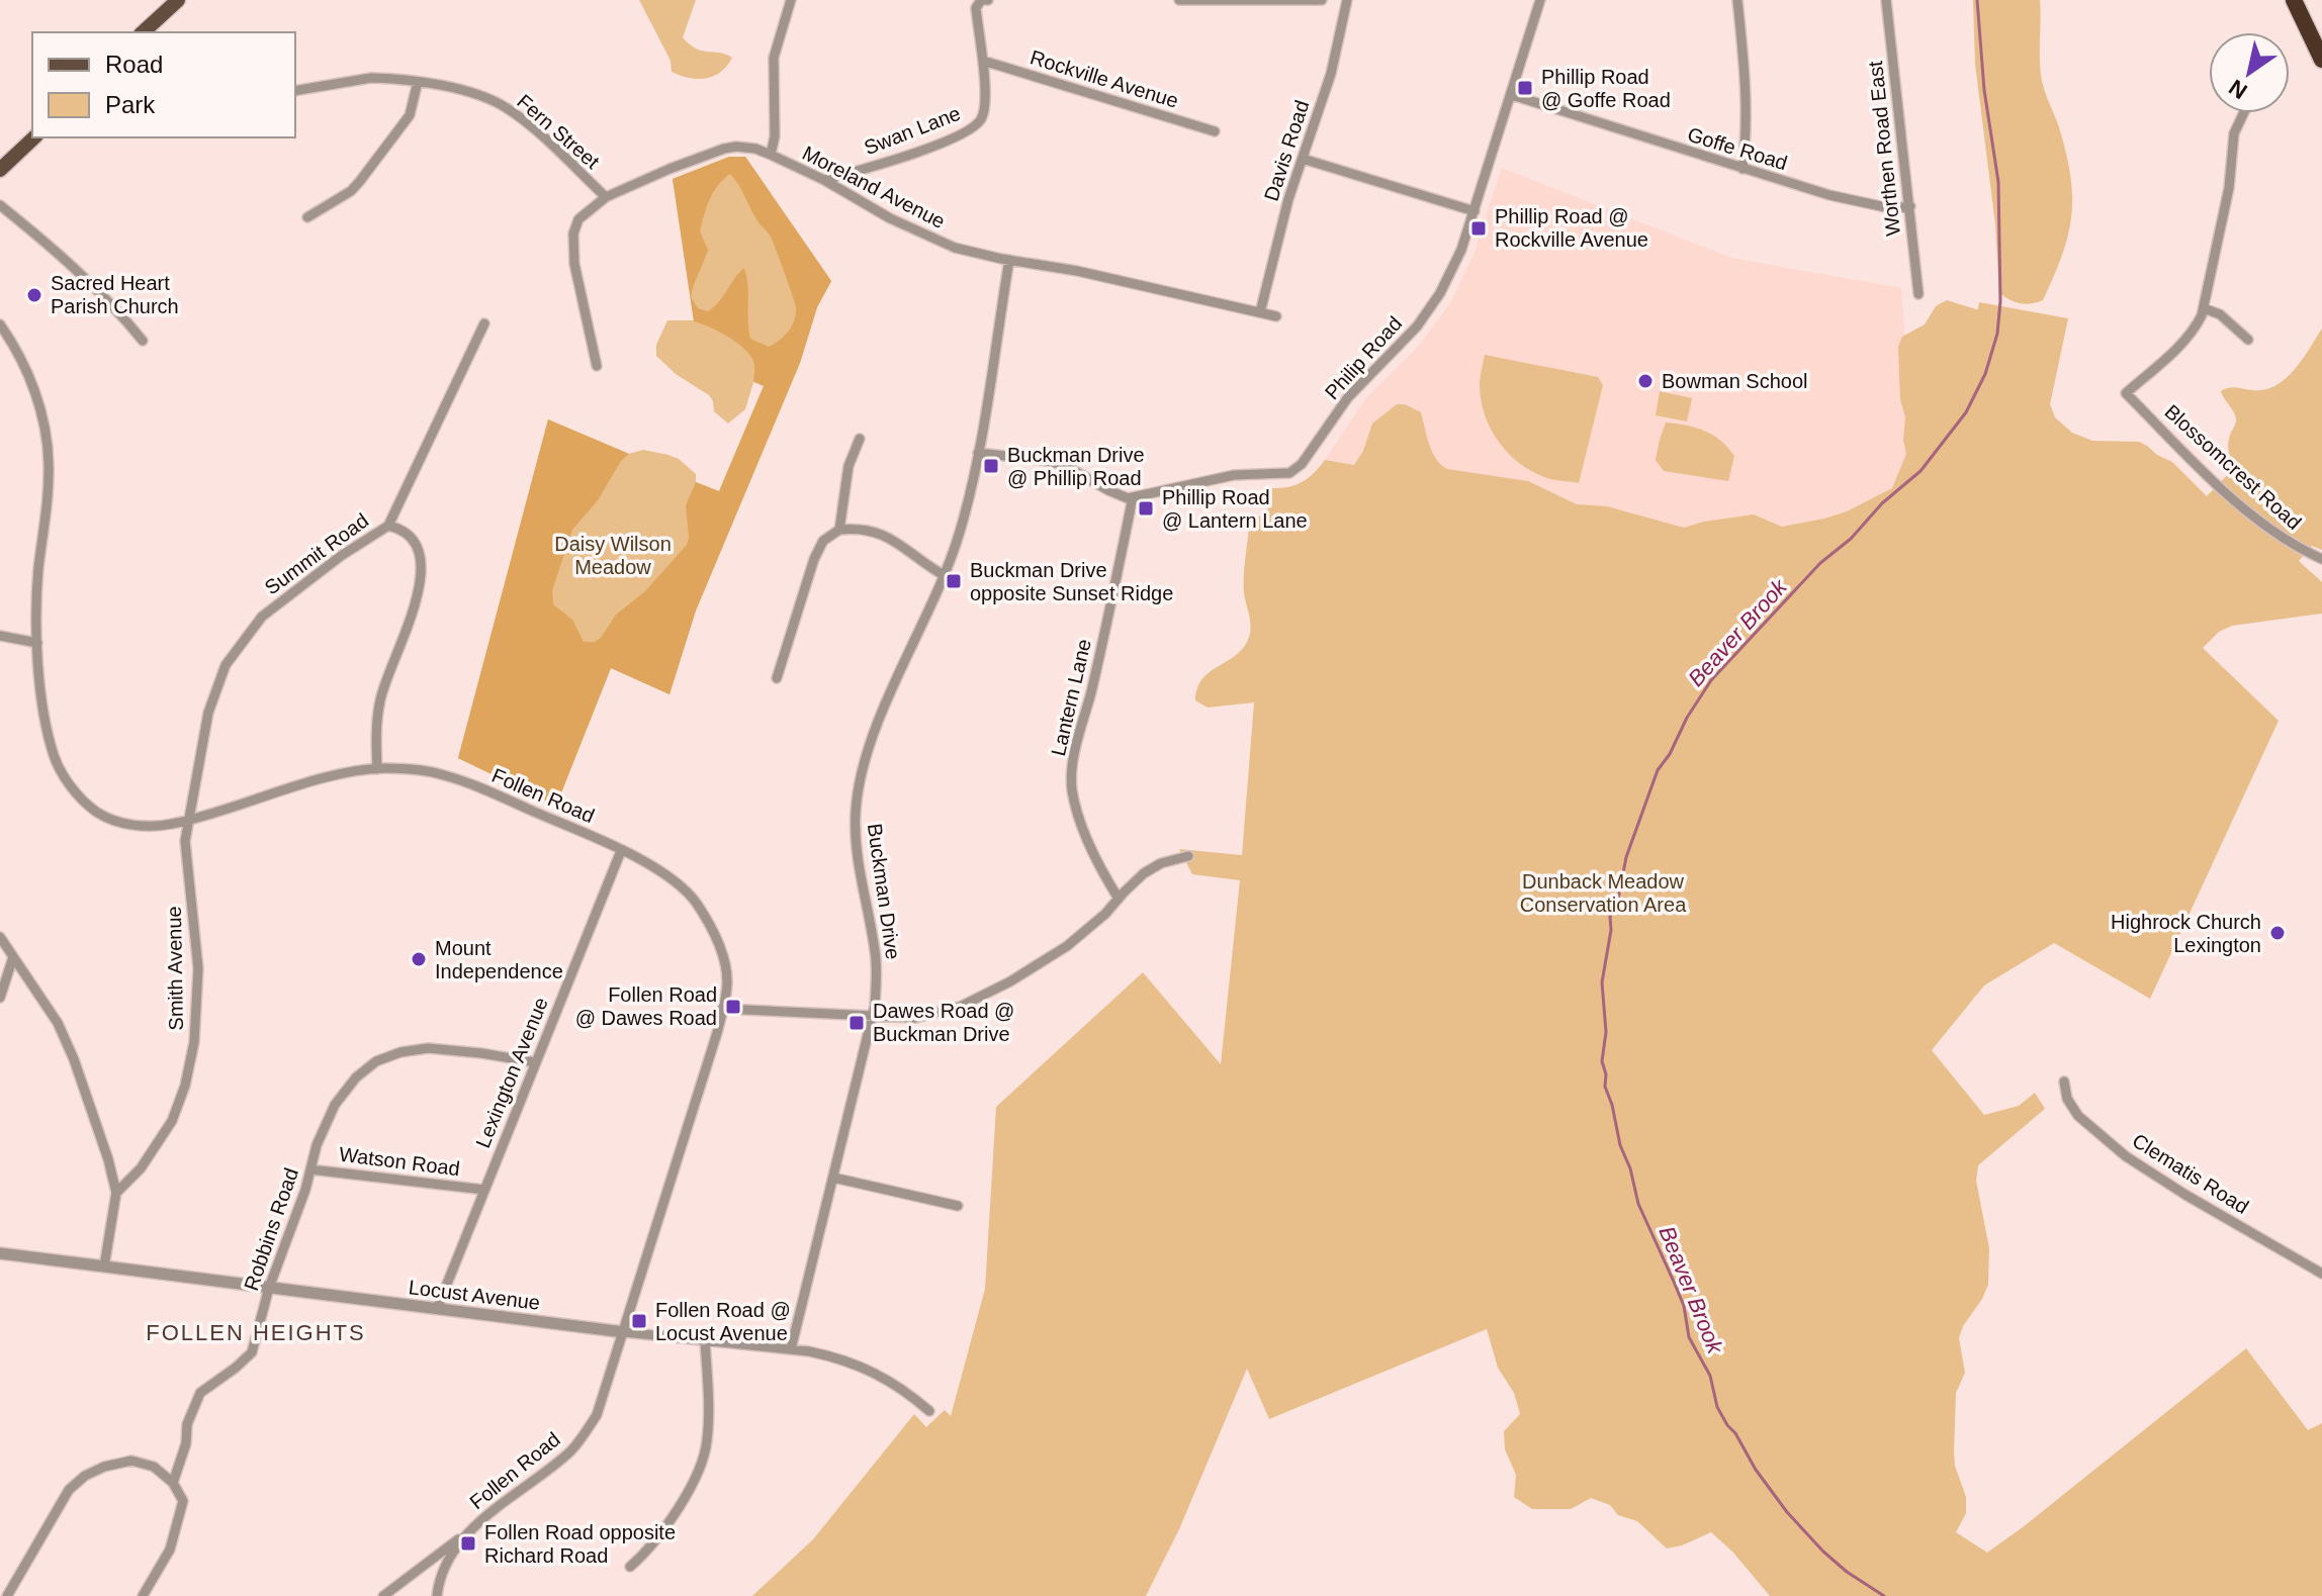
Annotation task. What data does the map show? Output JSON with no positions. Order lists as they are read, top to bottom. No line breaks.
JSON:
{"streets":{"street":["Rockville Avenue","Swan Lane","Fern Street","Goffe Road","Worthen Road East","Davis Road","Moreland Avenue","Philip Road","Blossomcrest Road","Summit Road","Lantern Lane","Follen Road","Buckman Drive","Smith Avenue","Lexington Avenue","Watson Road","Clematis Road","Robbins Road","Locust Avenue"]},"crossings":[["Rockville Avenue","Swan Lane"],["Swan Lane","Moreland Avenue"],["Fern Street","Moreland Avenue"],["Goffe Road","Worthen Road East"],["Goffe Road","Philip Road"],["Davis Road","Moreland Avenue"],["Moreland Avenue","Buckman Drive"],["Philip Road","Lantern Lane"],["Summit Road","Follen Road"],["Summit Road","Smith Avenue"],["Follen Road","Smith Avenue"],["Follen Road","Lexington Avenue"],["Follen Road","Locust Avenue"],["Buckman Drive","Locust Avenue"],["Lexington Avenue","Watson Road"],["Lexington Avenue","Robbins Road"],["Lexington Avenue","Locust Avenue"],["Watson Road","Robbins Road"],["Robbins Road","Locust Avenue"]],"districts":["FOLLEN HEIGHTS"],"water":["Beaver Brook"],"parks":["Daisy Wilson Meadow","Dunback Meadow Conservation Area"],"places":{"transit":["Phillip Road @ Goffe Road","Phillip Road @ Rockville Avenue","Buckman Drive @ Phillip Road","Phillip Road @ Lantern Lane","Buckman Drive opposite Sunset Ridge","Follen Road @ Dawes Road","Dawes Road @ Buckman Drive","Follen Road @ Locust Avenue","Follen Road opposite Richard Road"],"other":["Sacred Heart Parish Church","Bowman School","Highrock Church Lexington","Mount Independence"]},"legend":["Road","Park"],"north":"bottom left"}
